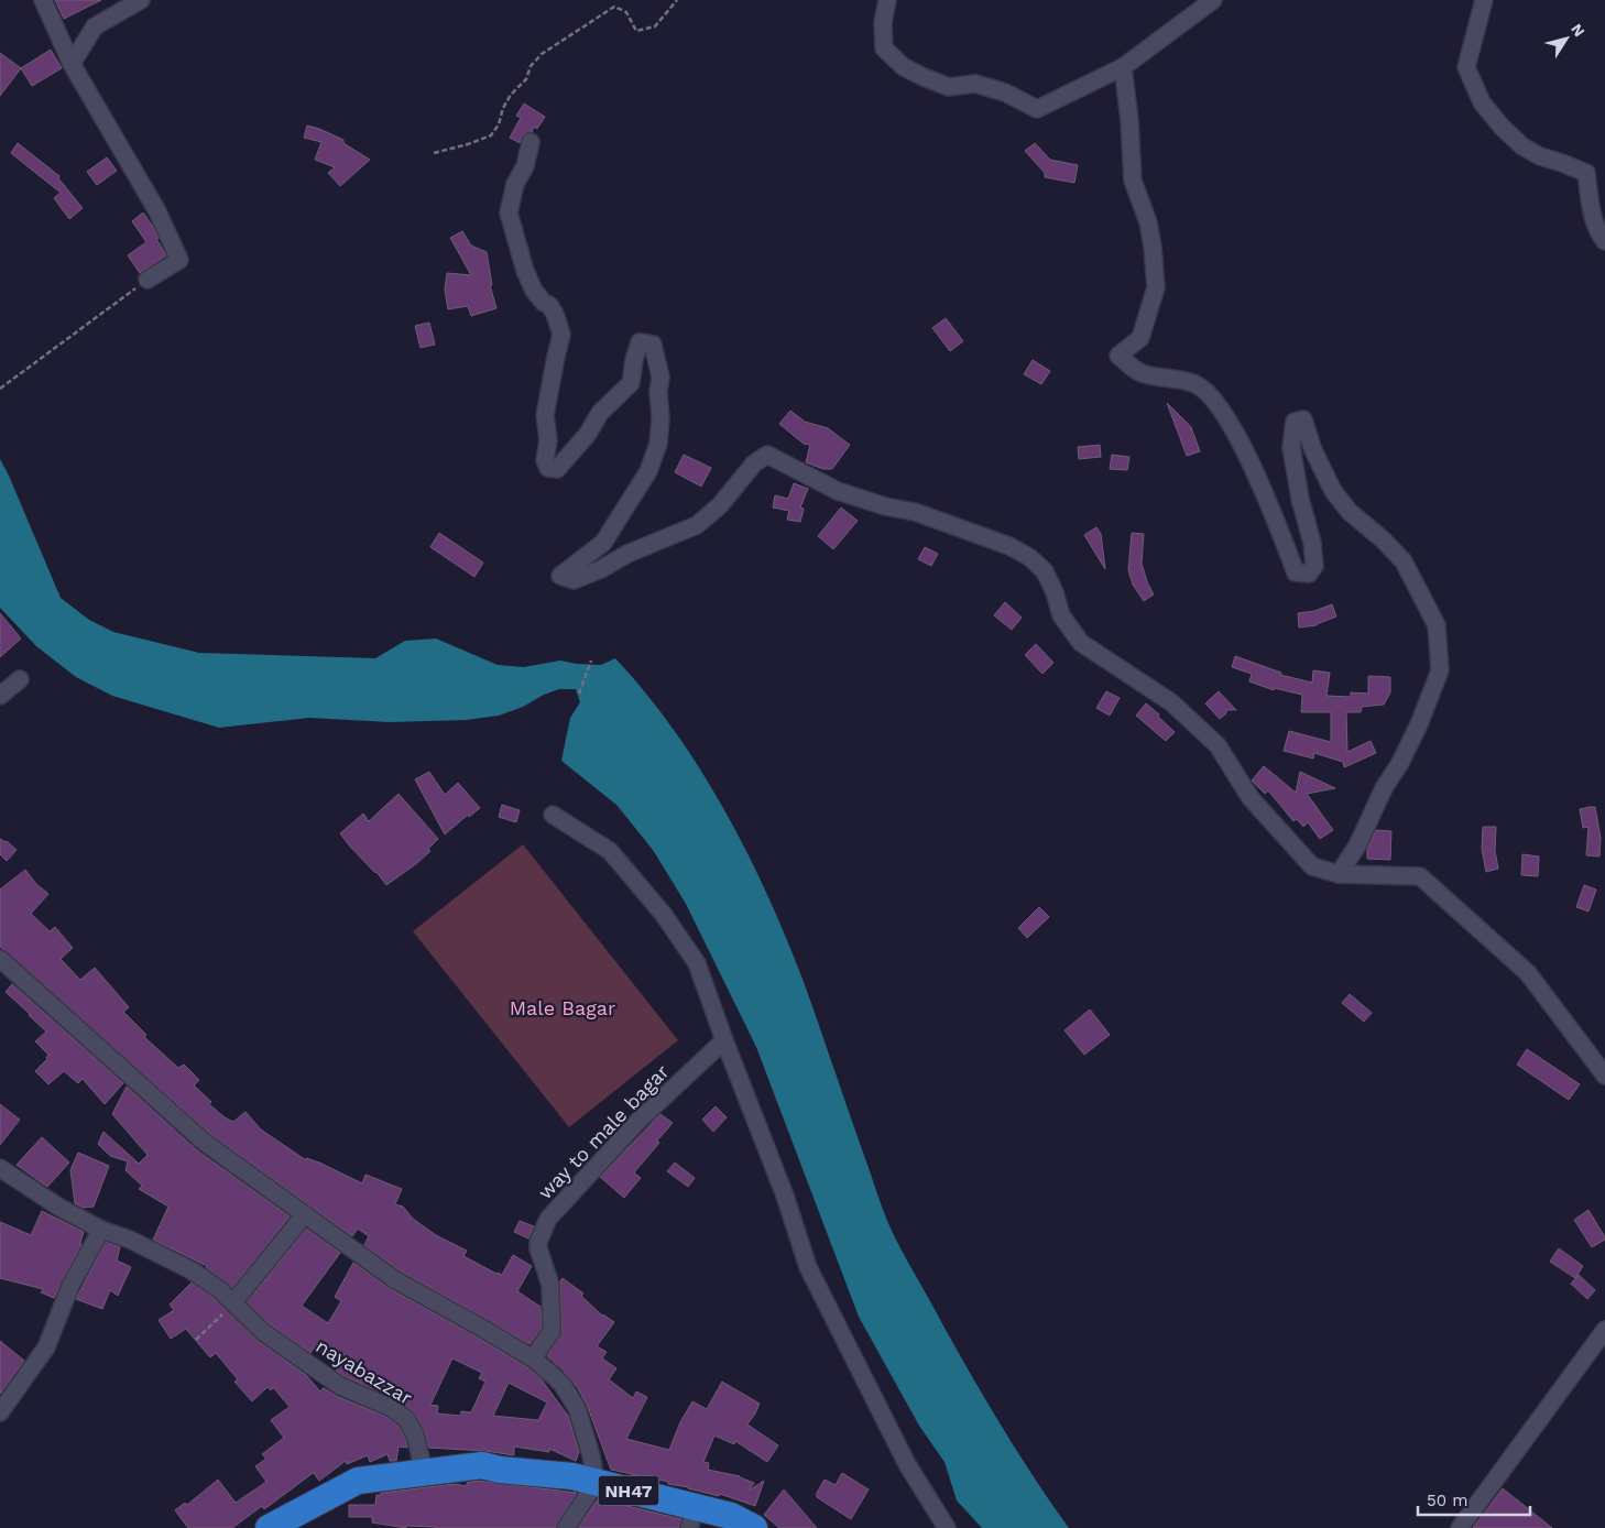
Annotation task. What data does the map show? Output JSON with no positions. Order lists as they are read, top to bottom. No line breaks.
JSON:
{"streets":{"highway":["NH47"],"street":["way to male bagar","nayabazzar"]},"crossings":[["nayabazzar","NH47"]],"parks":["Male Bagar"],"scale_bar":"50 m","north":"top right"}
